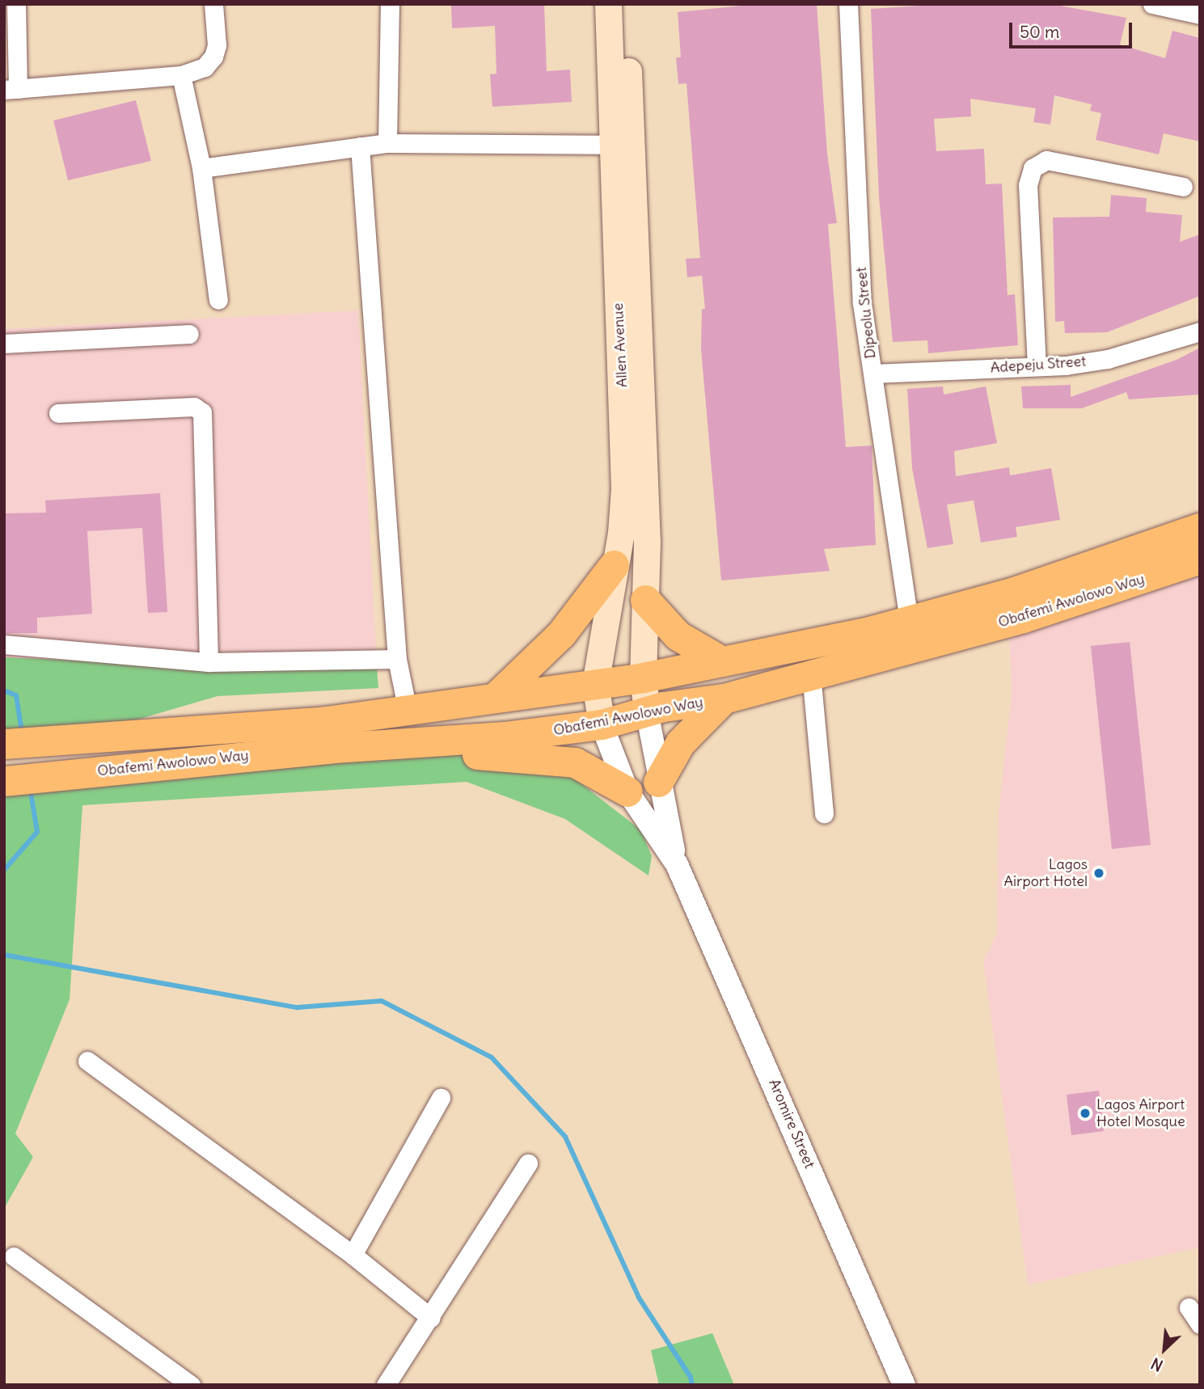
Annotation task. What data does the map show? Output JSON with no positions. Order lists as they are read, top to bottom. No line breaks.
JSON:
{"streets":{"main road":["Allen Avenue","Obafemi Awolowo Way"],"street":["Dipeolu Street","Adepeju Street","Aromire Street"]},"crossings":[["Dipeolu Street","Adepeju Street"],["Dipeolu Street","Obafemi Awolowo Way"],["Allen Avenue","Obafemi Awolowo Way"],["Allen Avenue","Aromire Street"],["Obafemi Awolowo Way","Aromire Street"]],"places":["Lagos Airport Hotel","Lagos Airport Hotel Mosque"],"scale_bar":"50 m","north":"bottom left"}
